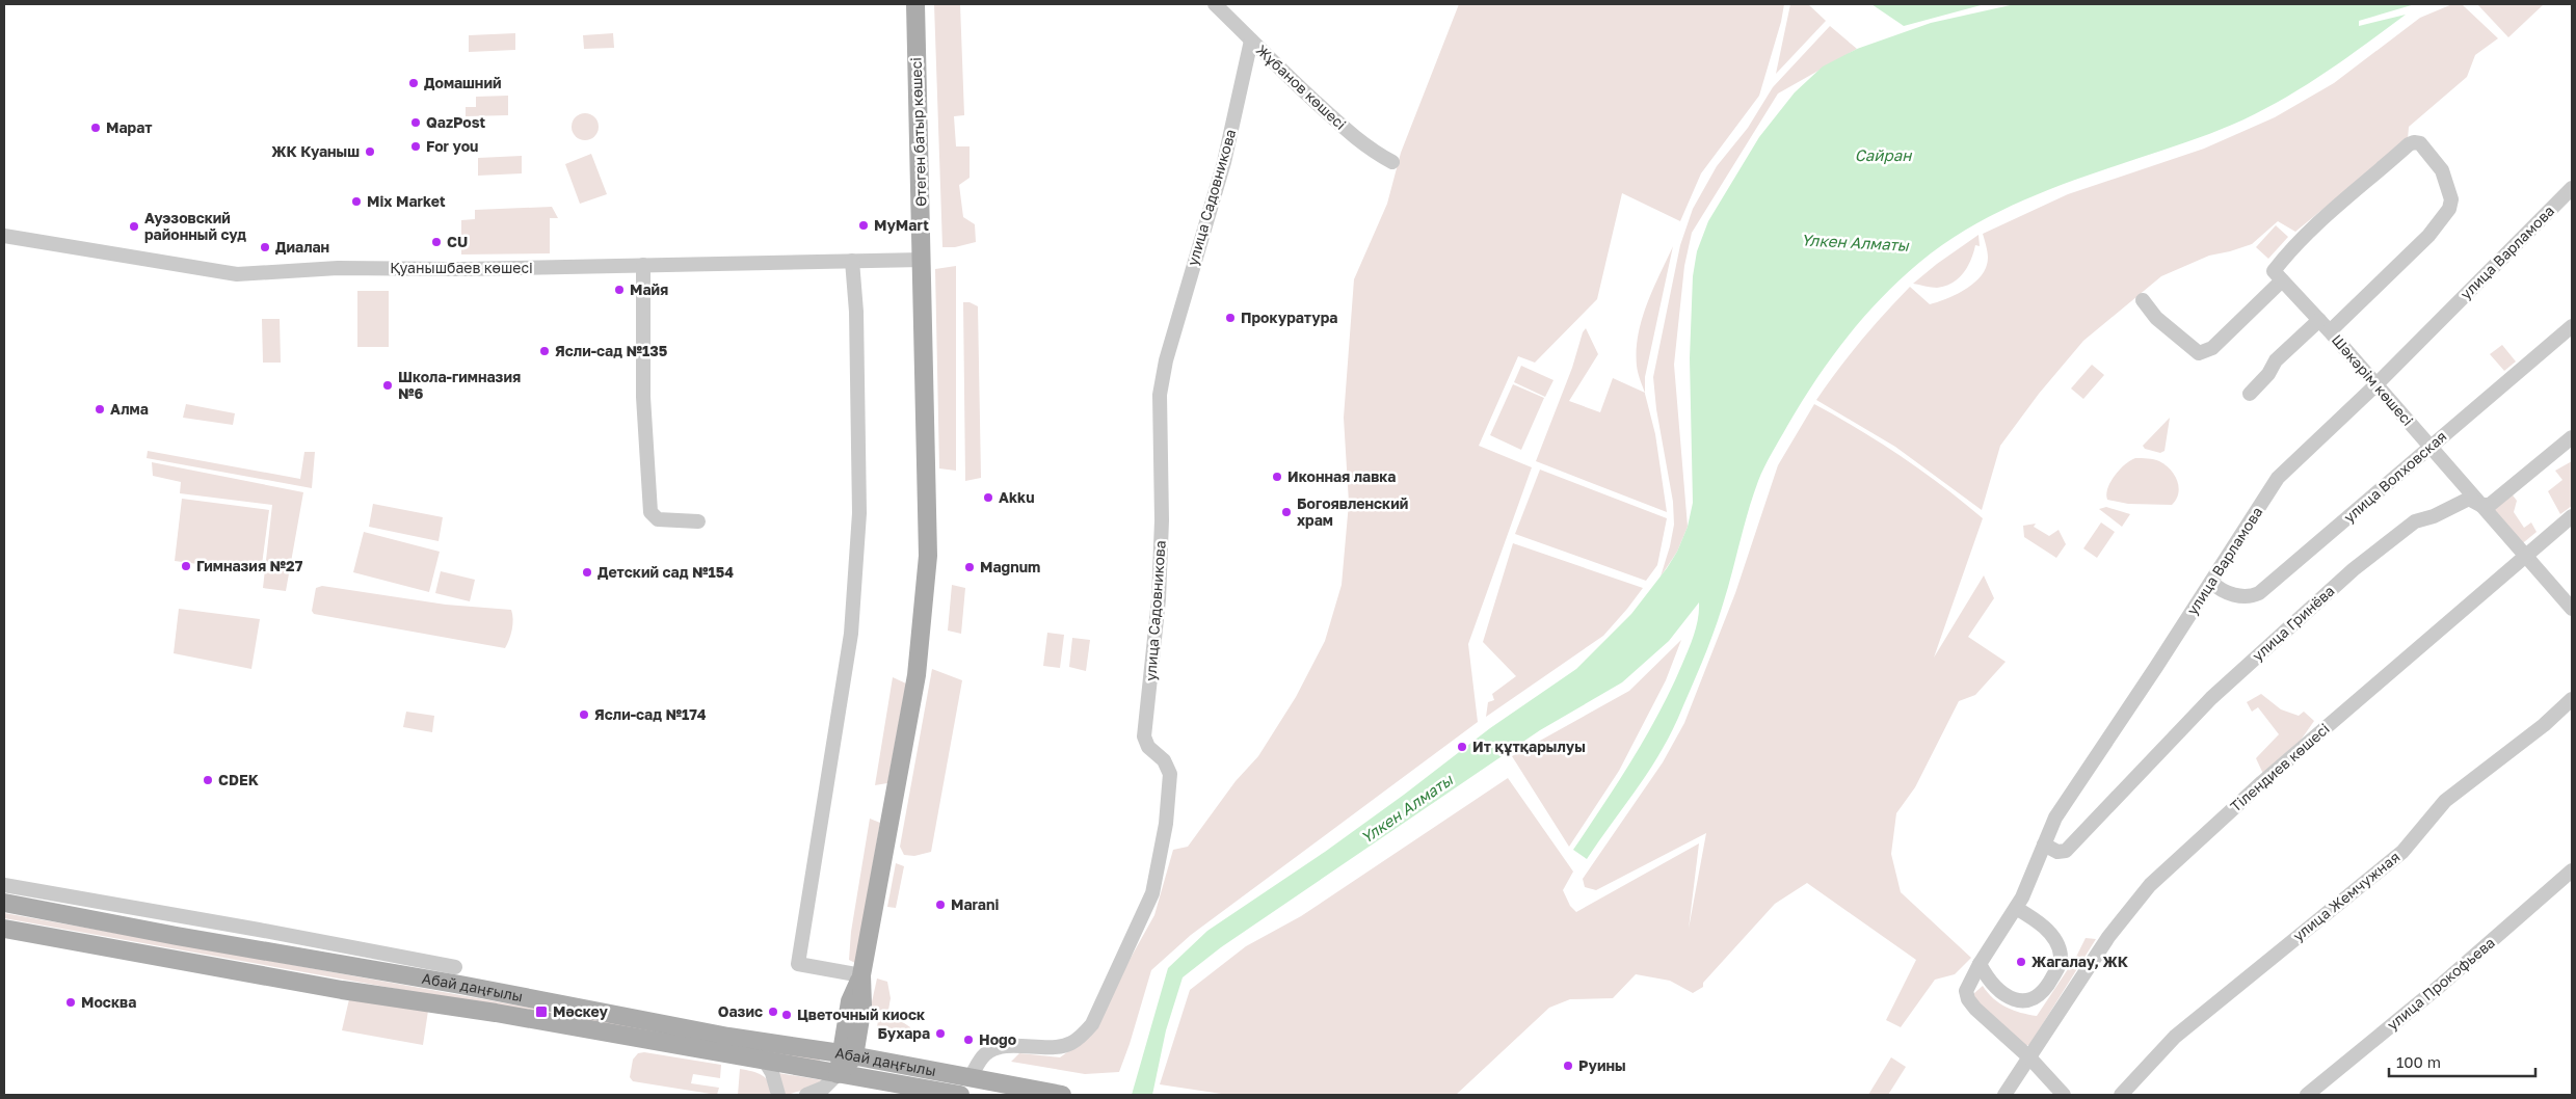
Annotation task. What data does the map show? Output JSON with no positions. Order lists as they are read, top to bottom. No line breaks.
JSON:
{"streets":{"main road":["Өтеген батыр көшесі","Абай даңғылы"],"street":["Жұбанов көшесі","улица Садовникова","улица Варламова","Қуанышбаев көшесі","Шәкәрім көшесі","улица Волховская","улица Гринёва","Тілендиев көшесі","улица Жемчужная","улица Прокофьева"]},"crossings":[["Жұбанов көшесі","улица Садовникова"],["Өтеген батыр көшесі","Қуанышбаев көшесі"],["улица Садовникова","Абай даңғылы"],["улица Варламова","Шәкәрім көшесі"],["улица Варламова","улица Волховская"],["улица Варламова","улица Гринёва"],["улица Варламова","Тілендиев көшесі"],["Шәкәрім көшесі","улица Волховская"],["Шәкәрім көшесі","улица Гринёва"],["Шәкәрім көшесі","Тілендиев көшесі"]],"water":["Сайран","Үлкен Алматы"],"places":{"other":["Домашний","QazPost","Марат","For you","ЖК Куаныш","Mix Market","MyMart","Ауэзовский районный суд","CU","Диалан","Майя","Прокуратура","Ясли-сад №135","Школа-гимназия №6","Алма","Иконная лавка","Akku","Богоявленский храм","Гимназия №27","Magnum","Детский сад №154","Ясли-сад №174","Ит құтқарылуы","CDEK","Marani","Жагалау, ЖК","Москва","Оазис","Цветочный киоск","Бухара","Hogo","Руины"],"transit":["Мәскеу"]},"scale_bar":"100 m"}
